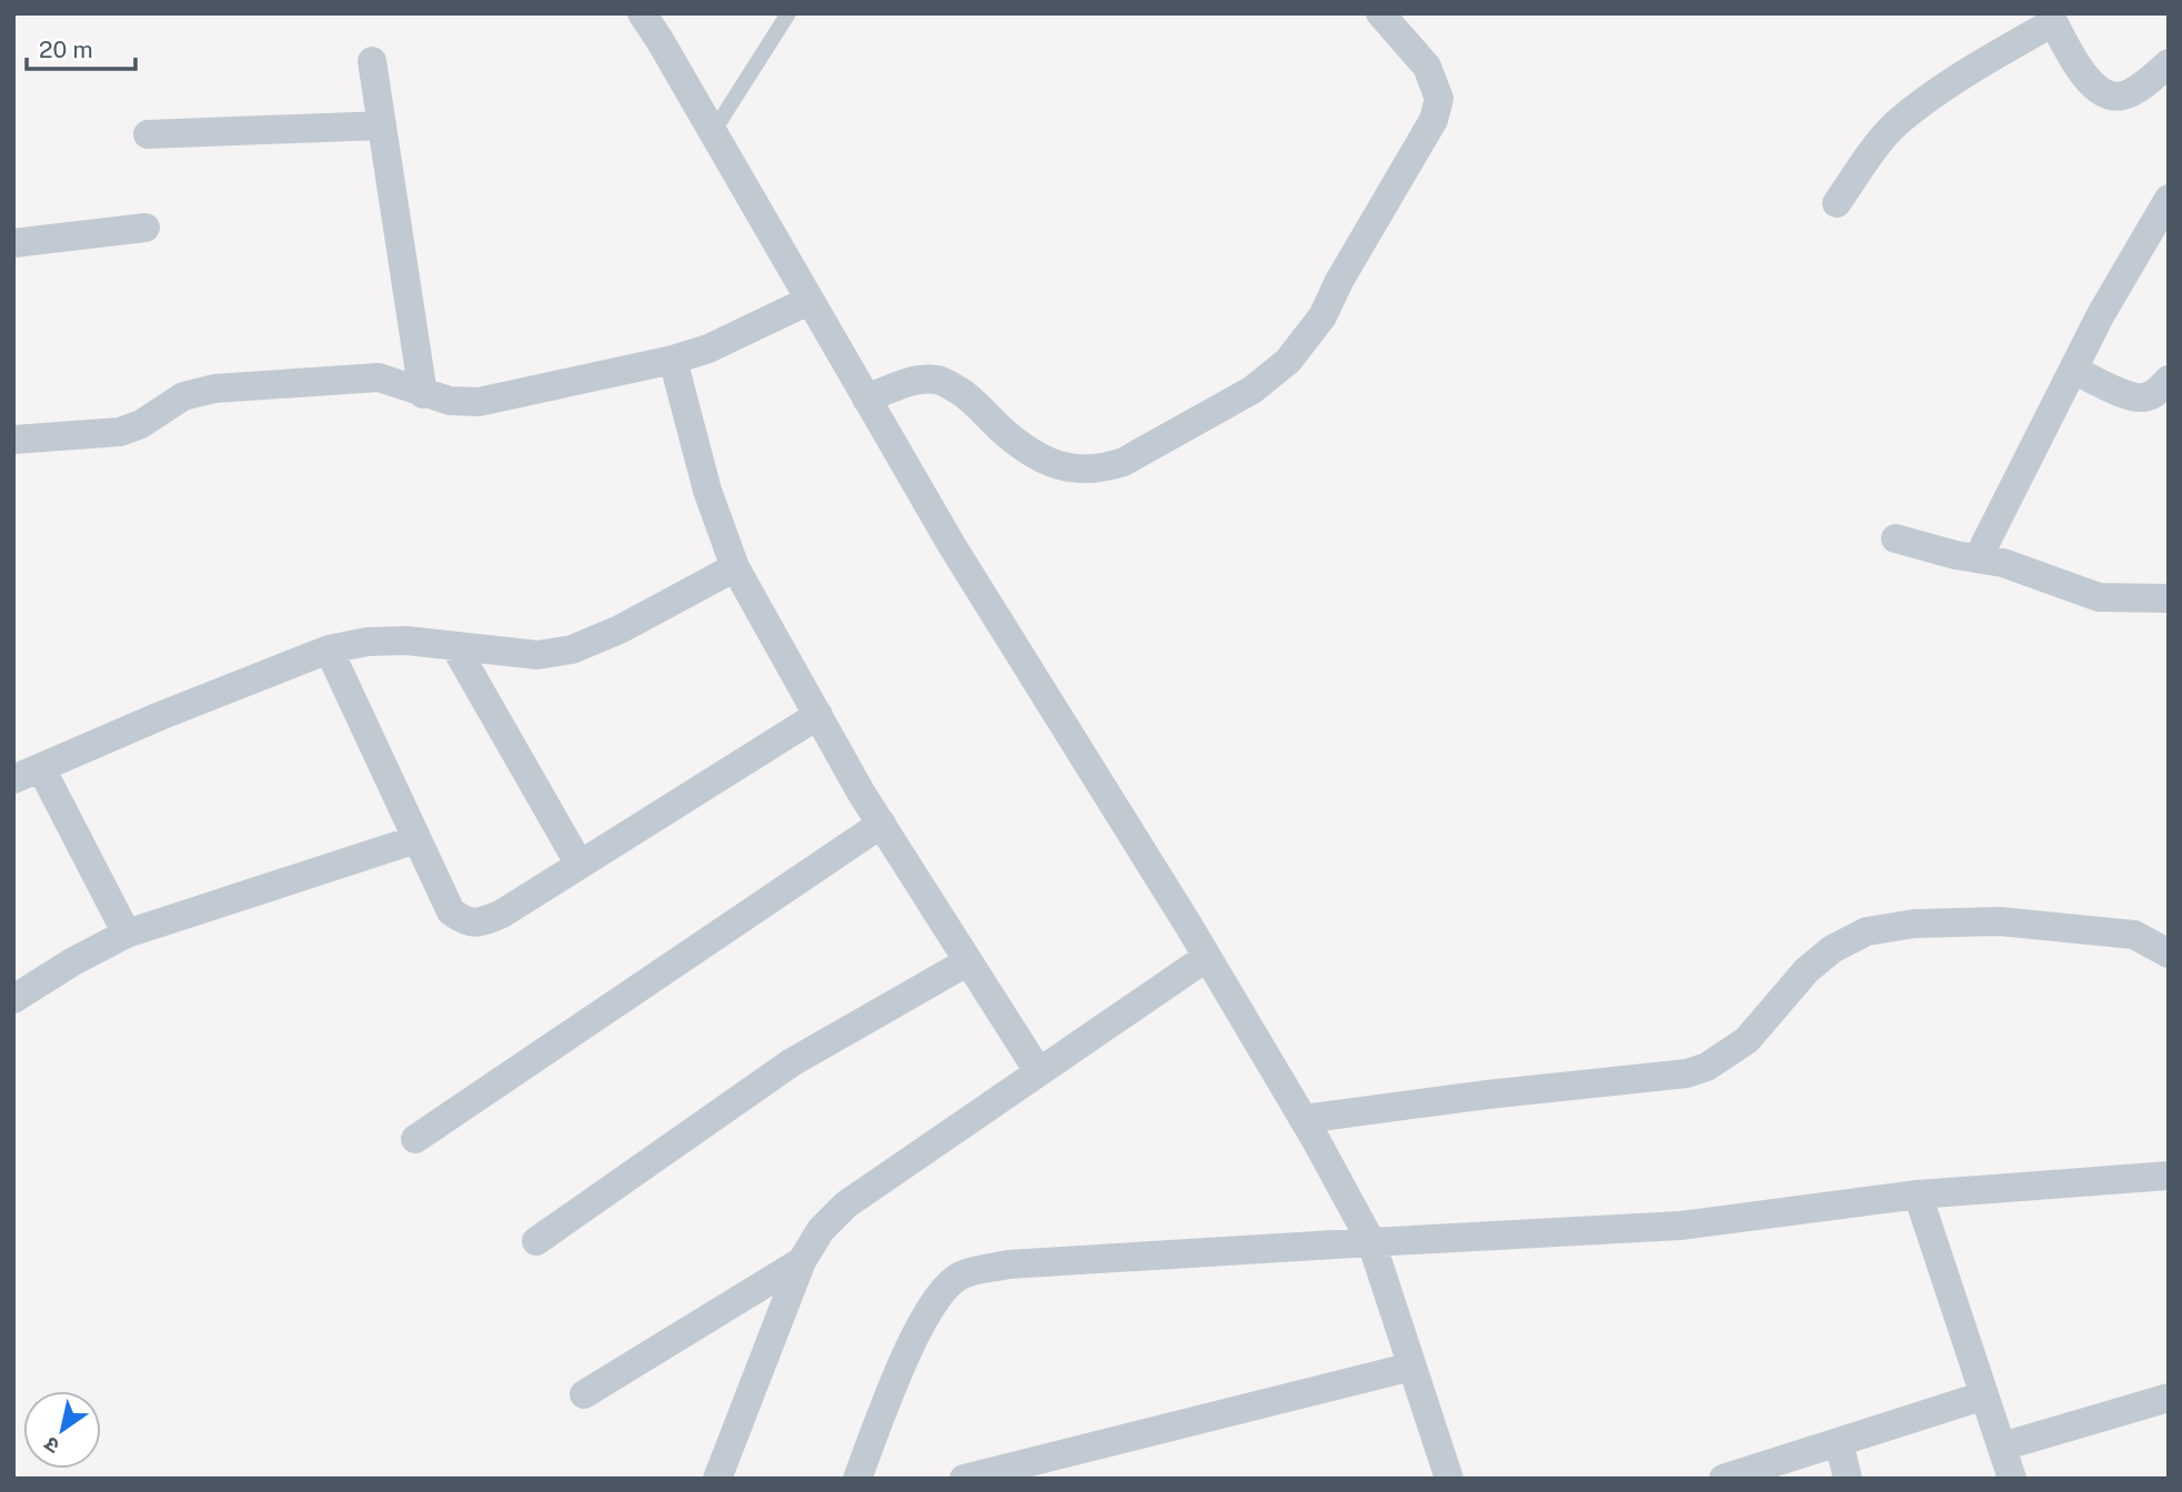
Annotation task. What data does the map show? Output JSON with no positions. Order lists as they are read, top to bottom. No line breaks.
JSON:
{"scale_bar":"20 m","north":"bottom left"}
